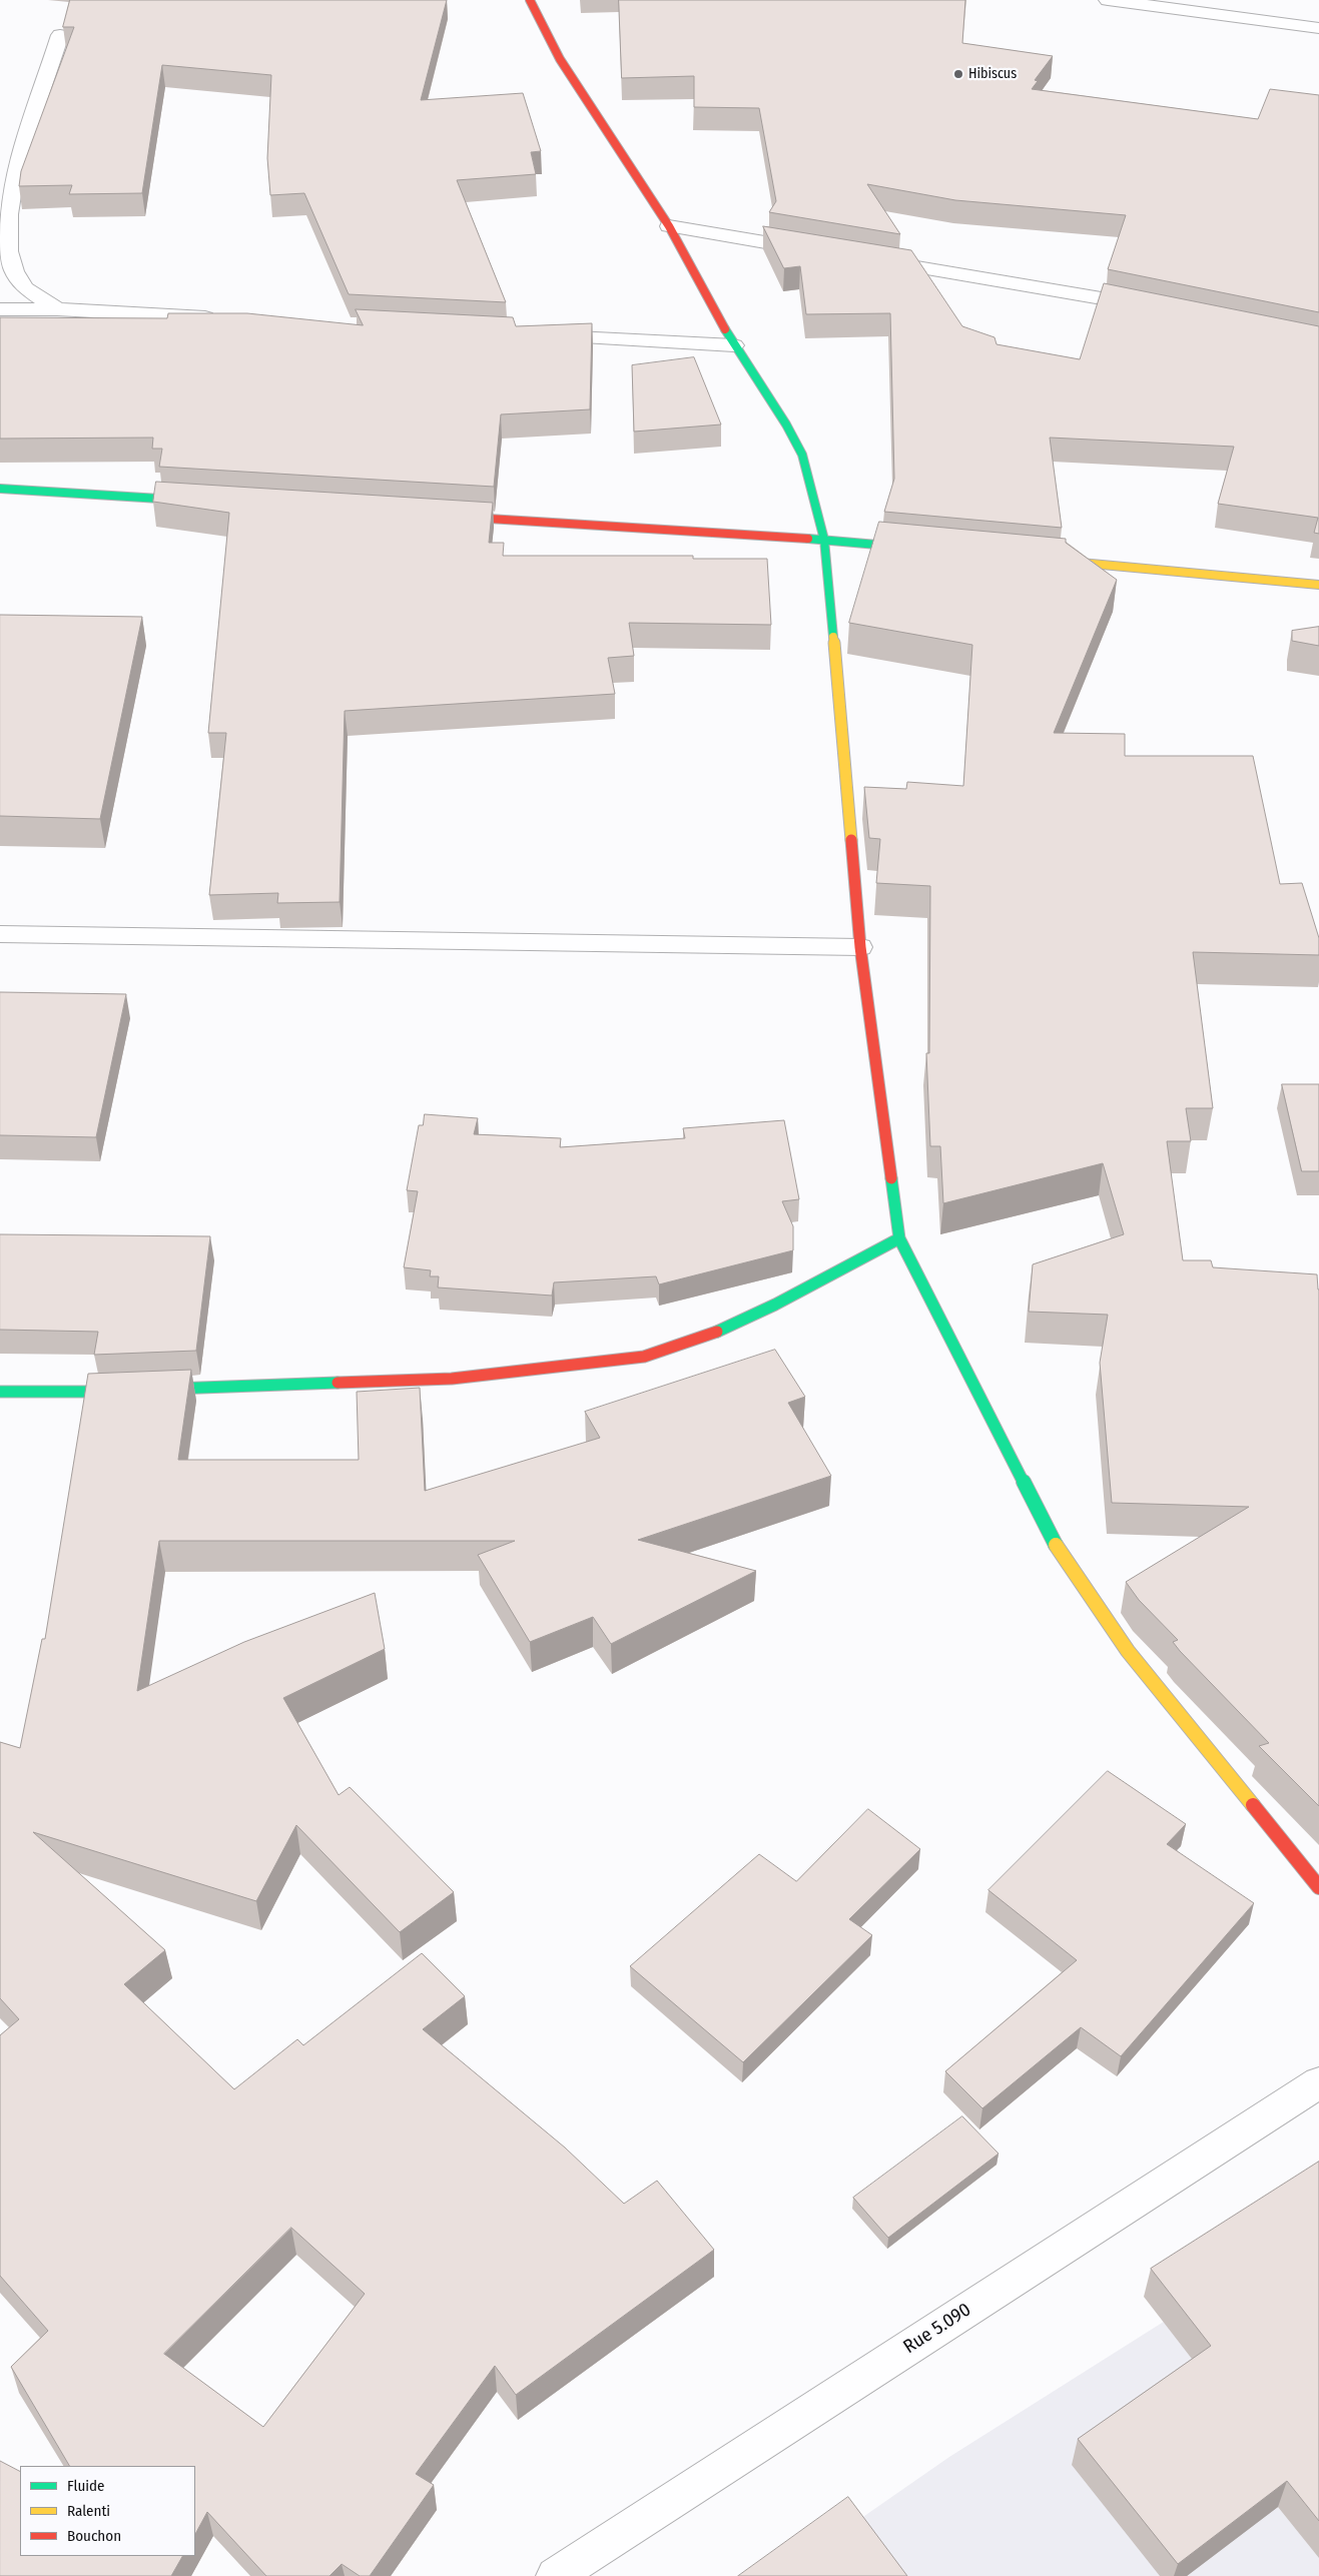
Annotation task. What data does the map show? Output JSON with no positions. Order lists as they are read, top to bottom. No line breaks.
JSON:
{"streets":{"street":["Rue 5.090"]},"places":["Hibiscus"],"legend":["Fluide","Ralenti","Bouchon"]}
